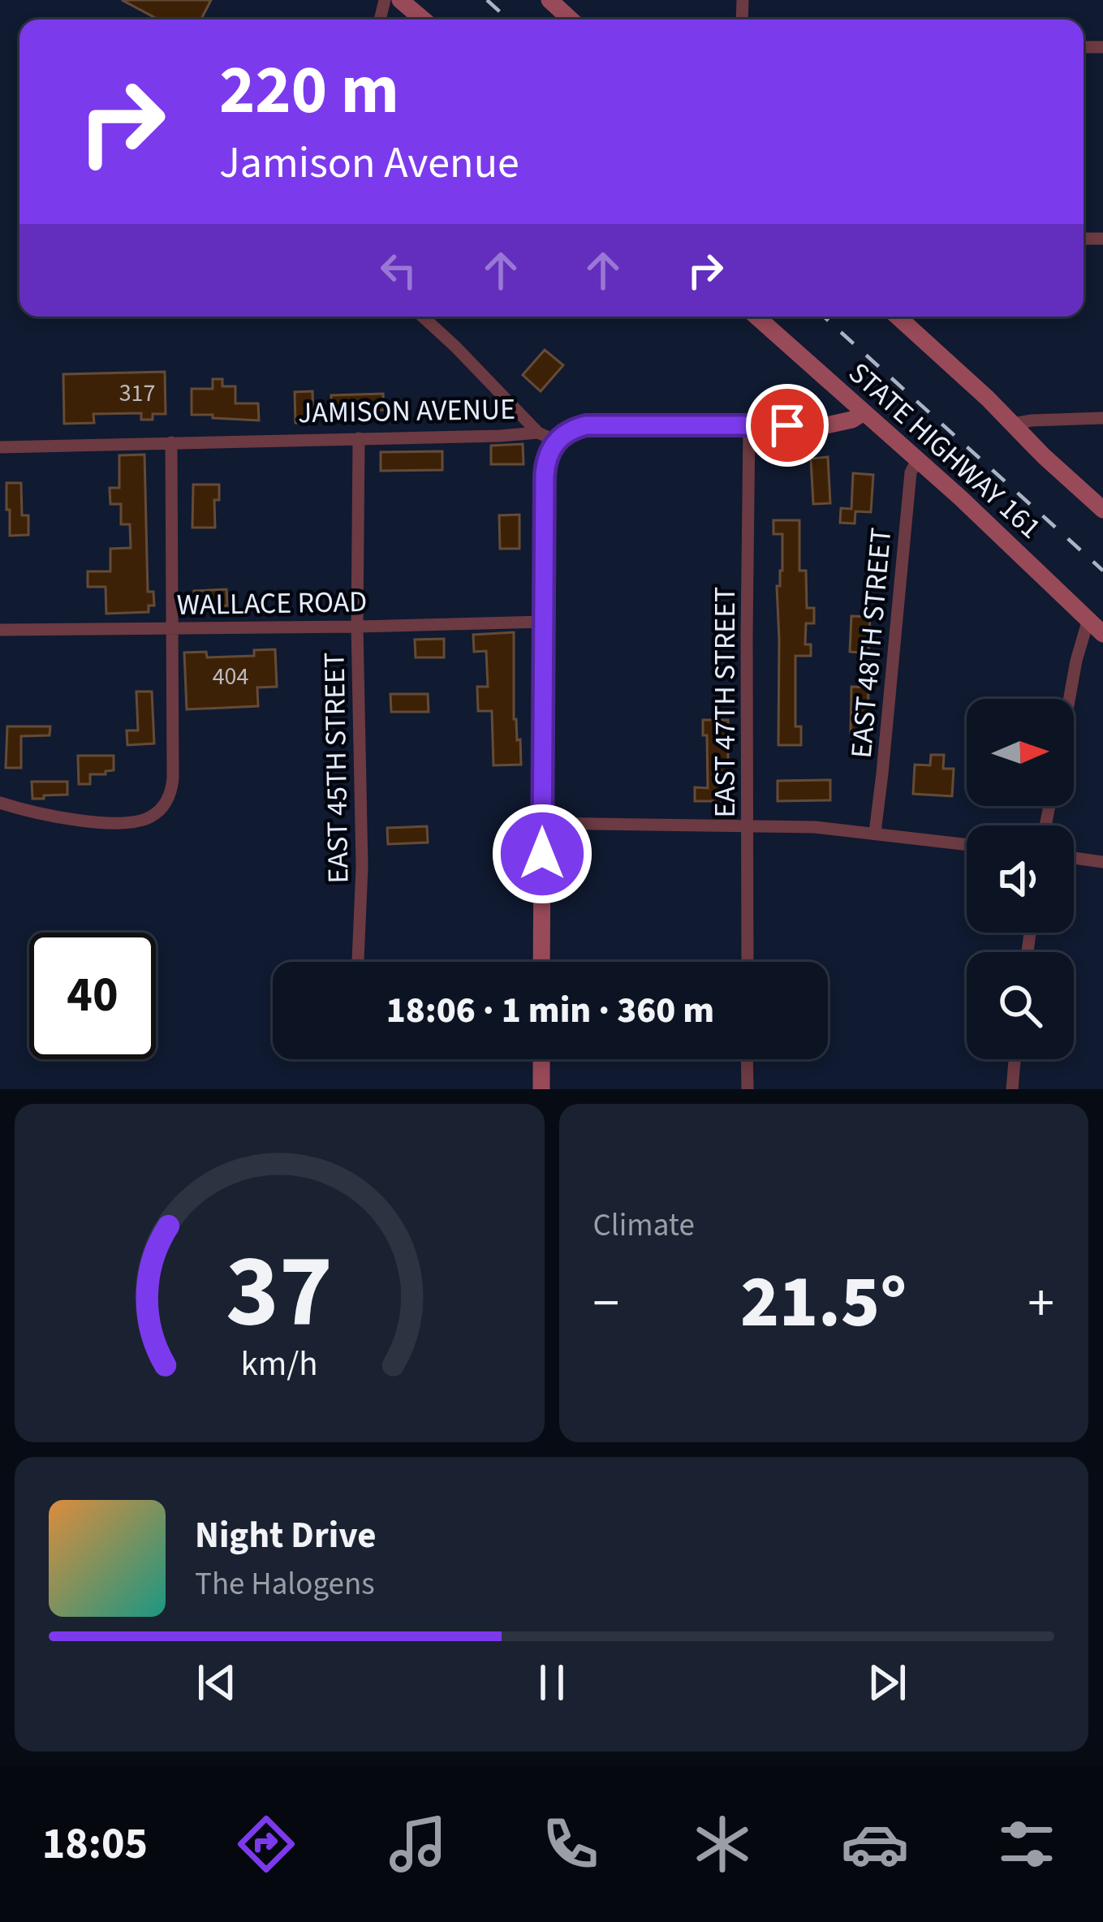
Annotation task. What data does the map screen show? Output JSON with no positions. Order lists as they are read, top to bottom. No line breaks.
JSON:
{"streets":{"street":["JAMISON AVENUE","STATE HIGHWAY 161","WALLACE ROAD","EAST 48TH STREET","EAST 47TH STREET","EAST 45TH STREET"]},"crossings":[["JAMISON AVENUE","STATE HIGHWAY 161"],["JAMISON AVENUE","EAST 47TH STREET"],["JAMISON AVENUE","EAST 45TH STREET"],["STATE HIGHWAY 161","EAST 48TH STREET"],["WALLACE ROAD","EAST 45TH STREET"]],"house_numbers":["317","404"],"north":"right","page":{"turn":["220 m","Jamison Avenue"],"limit":"40","trip":"18:06 · 1 min · 360 m","tile":"Climate","heat":["−","21.5°","+"],"song":["Night Drive","The Halogens"],"tabs":"18:05","gauge":["37","km/h"]}}
